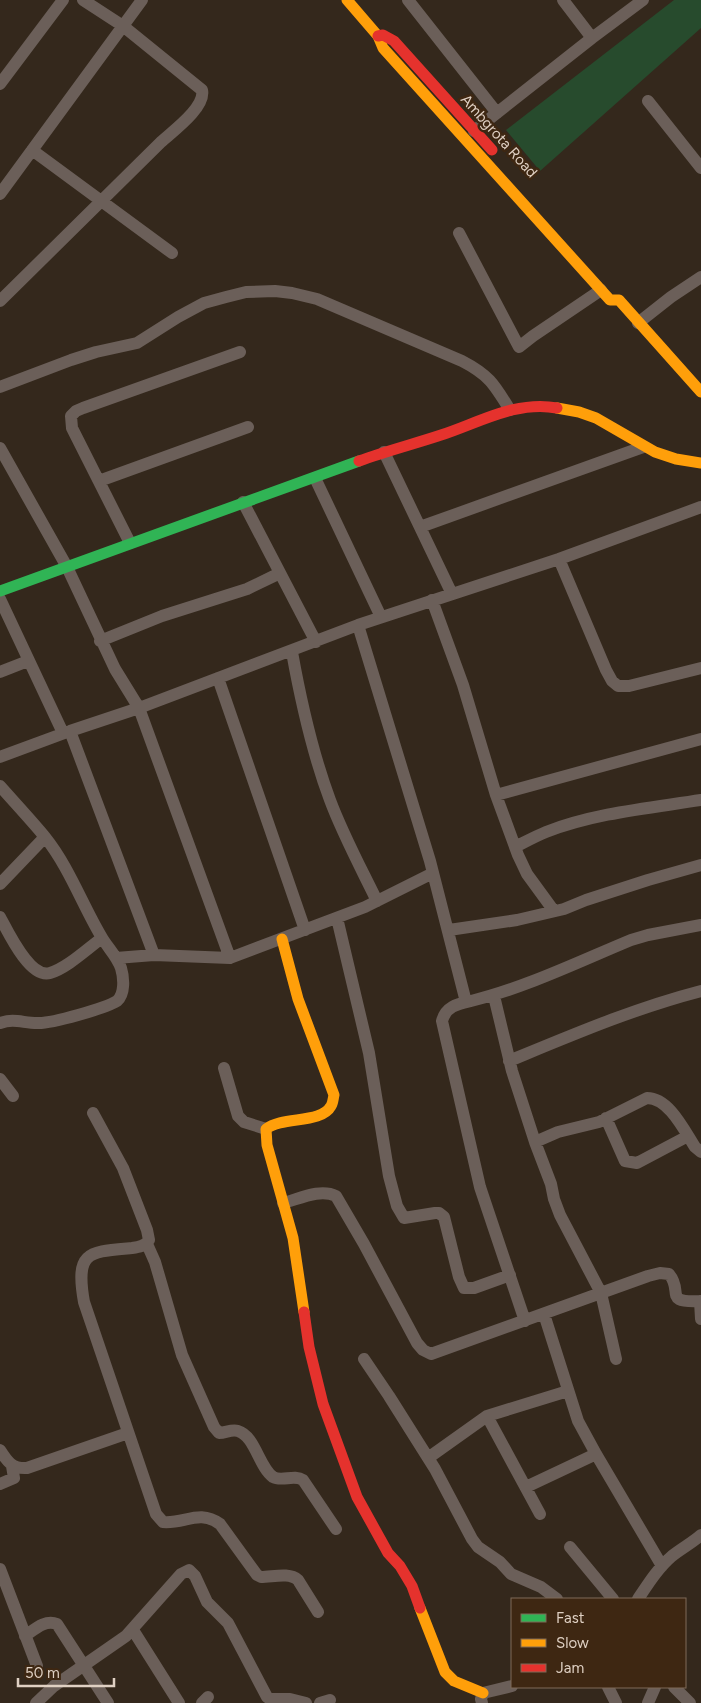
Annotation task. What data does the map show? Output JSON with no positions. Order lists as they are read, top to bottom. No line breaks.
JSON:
{"streets":{"street":["Ambgrota Road"]},"legend":["Fast","Slow","Jam"],"scale_bar":"50 m"}
